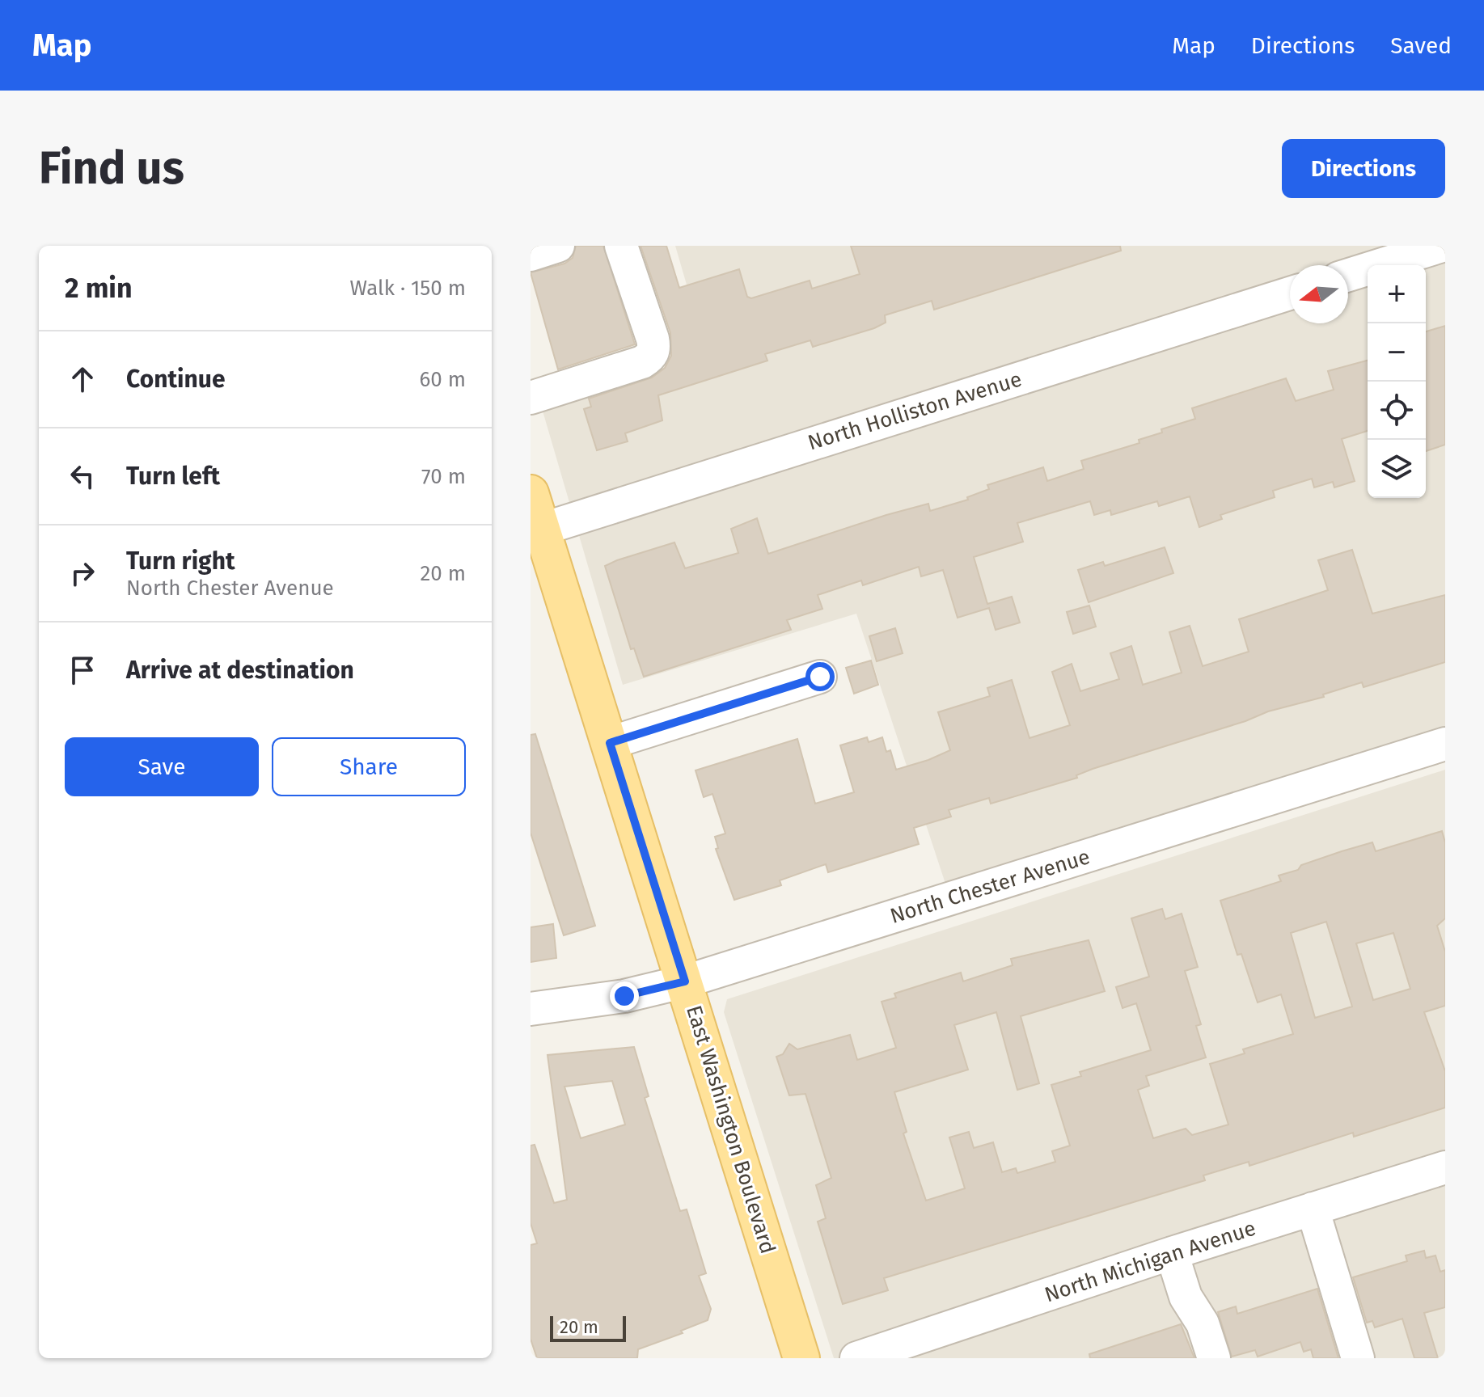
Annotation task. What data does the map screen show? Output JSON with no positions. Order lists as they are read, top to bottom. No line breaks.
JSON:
{"streets":{"main road":["East Washington Boulevard"],"street":["North Holliston Avenue","North Chester Avenue","North Michigan Avenue"]},"crossings":[["North Holliston Avenue","East Washington Boulevard"],["North Chester Avenue","East Washington Boulevard"]],"scale_bar":"20 m","north":"left","page":{"header":"Map","nav":["Map","Directions","Saved"],"buttons":["Directions",["Save","Share"]],"title":"Find us","heading":["2 min","Walk · 150 m"],"map_buttons":["+","−"],"list":[["Continue","60 m"],["Turn left","70 m"],["Turn right","North Chester Avenue","20 m"],"Arrive at destination"],"scale":"20 m"}}
